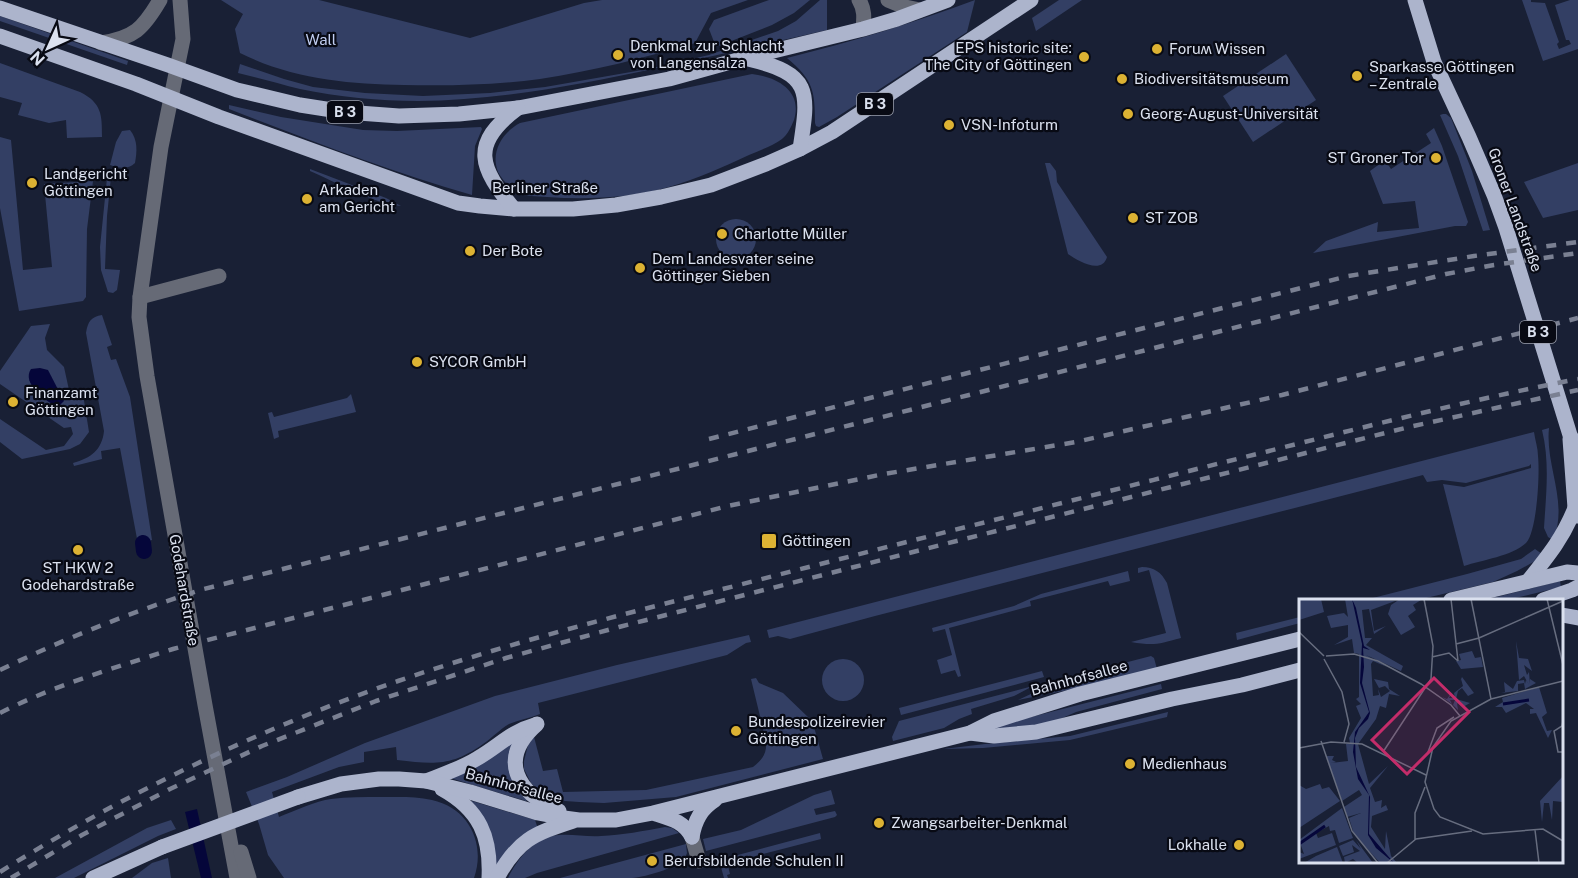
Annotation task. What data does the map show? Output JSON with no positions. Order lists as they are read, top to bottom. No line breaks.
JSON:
{"streets":{"main road":["B 3","Berliner Straße","Groner Landstraße","Bahnhofsallee"],"street":["Godehardstraße"]},"crossings":[["B 3","Godehardstraße"],["Berliner Straße","Godehardstraße"]],"parks":["Wall"],"places":{"other":["Foruʍ Wissen","Denkmal zur Schlacht von Langensalza","EPS historic site: The City of Göttingen","Sparkasse Göttingen – Zentrale","Biodiversitätsmuseum","Georg-August-Universität","VSN-Infoturm","ST Groner Tor","Landgericht Göttingen","Arkaden am Gericht","ST ZOB","Charlotte Müller","Der Bote","Dem Landesvater seine Göttinger Sieben","SYCOR GmbH","Finanzamt Göttingen","ST HKW 2 Godehardstraße","Bundespolizeirevier Göttingen","Medienhaus","Zwangsarbeiter-Denkmal","Lokhalle","Berufsbildende Schulen II"],"transit":["Göttingen"]},"north":"bottom left"}
